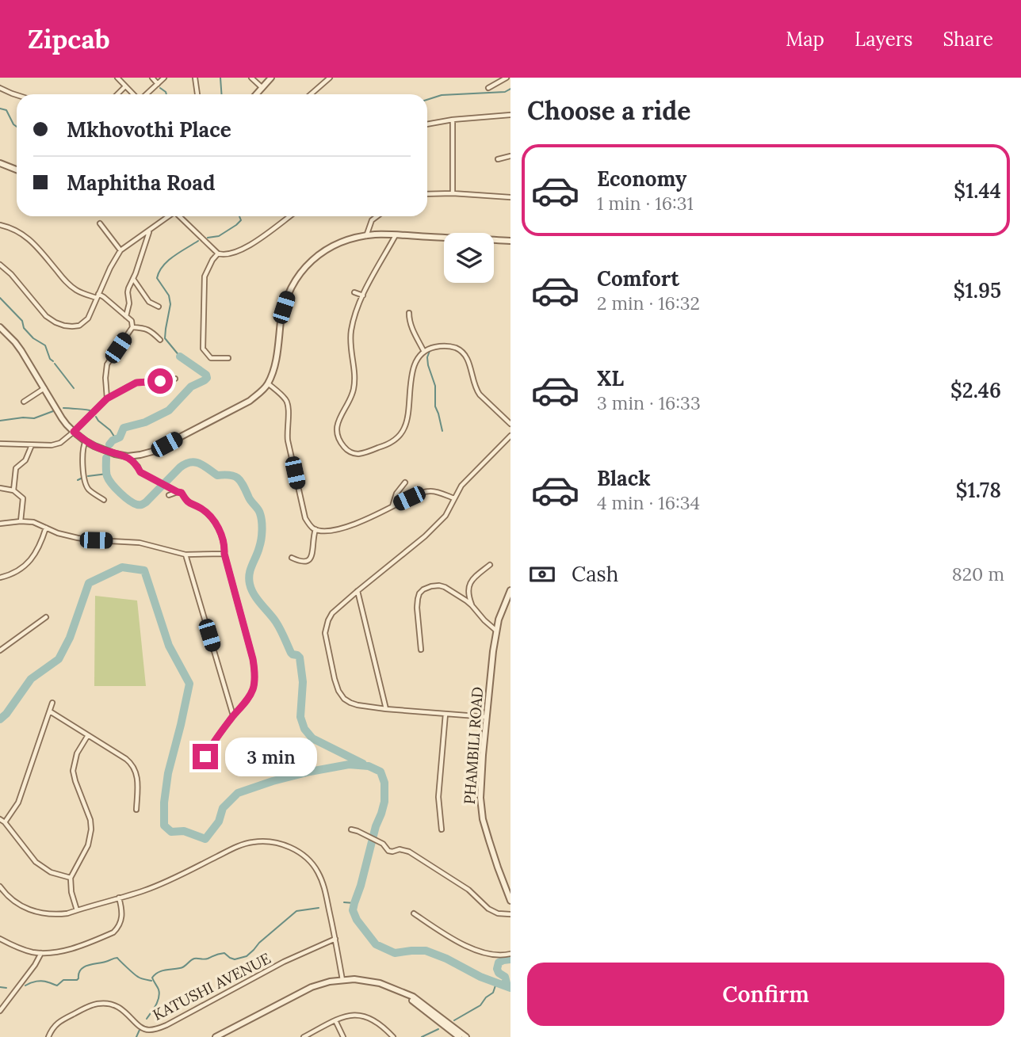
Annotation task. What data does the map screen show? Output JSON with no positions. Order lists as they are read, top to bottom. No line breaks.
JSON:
{"streets":{"street":["PHAMBILI ROAD","KATUSHI AVENUE"]},"page":{"header":"Zipcab","nav":["Map","Layers","Share"],"heading":"Choose a ride","banner":["Mkhovothi Place","Maphitha Road"],"list":[{"name":"Economy","note":"1 min · 16:31","value":"$1.44"},{"name":"Comfort","note":"2 min · 16:32","value":"$1.95"},{"name":"XL","note":"3 min · 16:33","value":"$2.46"},{"name":"Black","note":"4 min · 16:34","value":"$1.78"}],"pay":["Cash","820 m"],"bubble":"3 min","buttons":"Confirm"}}
